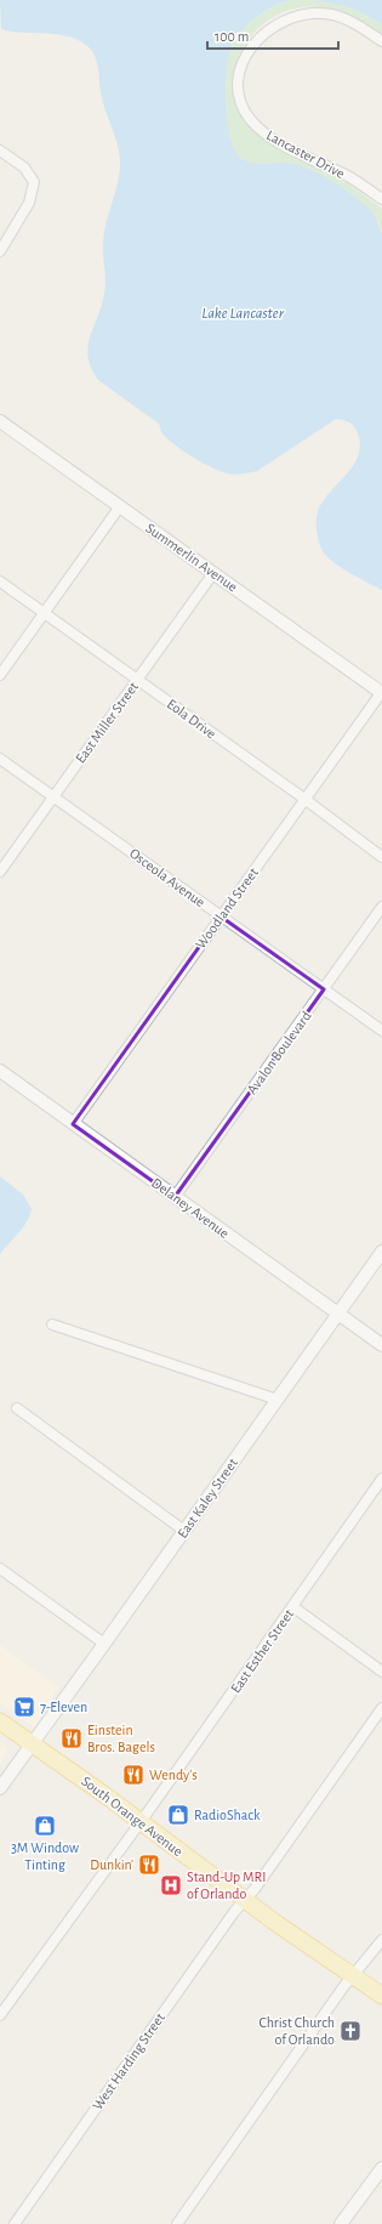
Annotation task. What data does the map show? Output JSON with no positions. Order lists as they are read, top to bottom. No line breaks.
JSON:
{"streets":{"main road":["South Orange Avenue"],"street":["Lancaster Drive","Summerlin Avenue","Eola Drive","East Miller Street","Osceola Avenue","Woodland Street","Avalon Boulevard","Delaney Avenue","East Kaley Street","East Esther Street","West Harding Street"]},"crossings":[["Summerlin Avenue","East Miller Street"],["Summerlin Avenue","Woodland Street"],["Eola Drive","East Miller Street"],["Eola Drive","Woodland Street"],["East Miller Street","Osceola Avenue"],["Osceola Avenue","Woodland Street"],["Osceola Avenue","Avalon Boulevard"],["Woodland Street","Delaney Avenue"],["Avalon Boulevard","Delaney Avenue"],["Delaney Avenue","East Kaley Street"],["East Kaley Street","South Orange Avenue"],["East Esther Street","South Orange Avenue"],["South Orange Avenue","West Harding Street"]],"water":["Lake Lancaster"],"places":{"supermarket":["7-Eleven"],"restaurant":["Einstein Bros. Bagels","Wendy's","Dunkin'"],"shop":["RadioShack","3M Window Tinting"],"hospital":["Stand-Up MRI of Orlando"],"church":["Christ Church of Orlando"]},"scale_bar":"100 m"}
